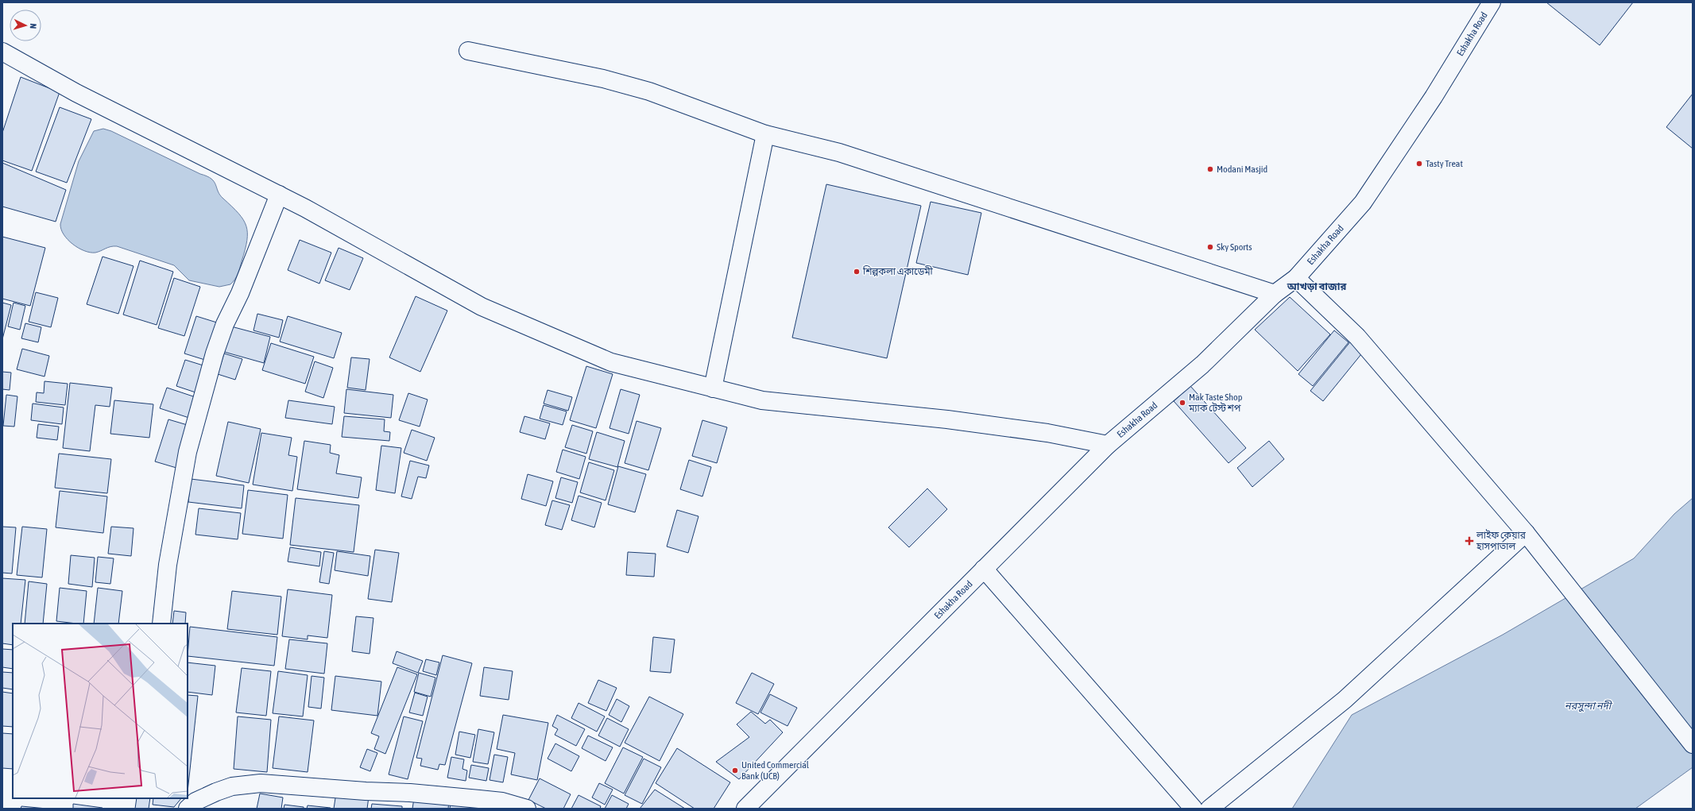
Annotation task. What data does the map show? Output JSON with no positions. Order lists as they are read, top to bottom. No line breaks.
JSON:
{"streets":{"street":["Eshakha Road"]},"districts":["আখড়া বাজার"],"water":["নরসুন্দা নদী"],"places":{"other":["Tasty Treat","Modani Masjid","Sky Sports","শিল্পকলা একাডেমী","Mak Taste Shop ম্যাক টেস্ট শপ","United Commercial Bank (UCB)"],"health":["লাইফ কেয়ার হাসপাতাল"]},"north":"right"}
